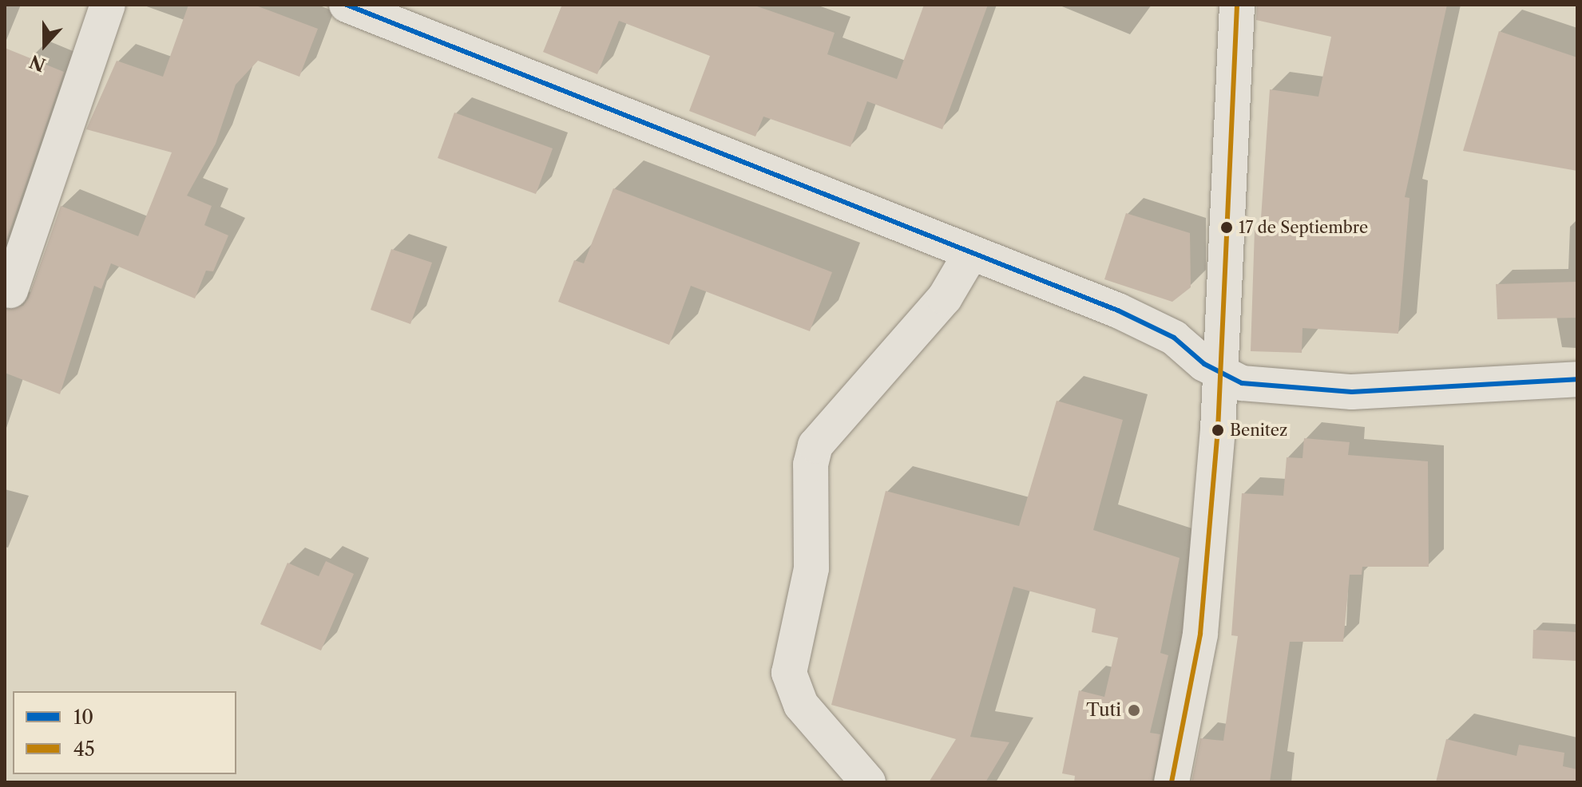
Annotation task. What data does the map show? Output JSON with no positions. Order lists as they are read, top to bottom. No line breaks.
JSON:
{"places":["17 de Septiembre","Benitez","Tuti"],"lines":["transit line 10","transit line 45"],"legend":["10","45"],"north":"bottom"}
